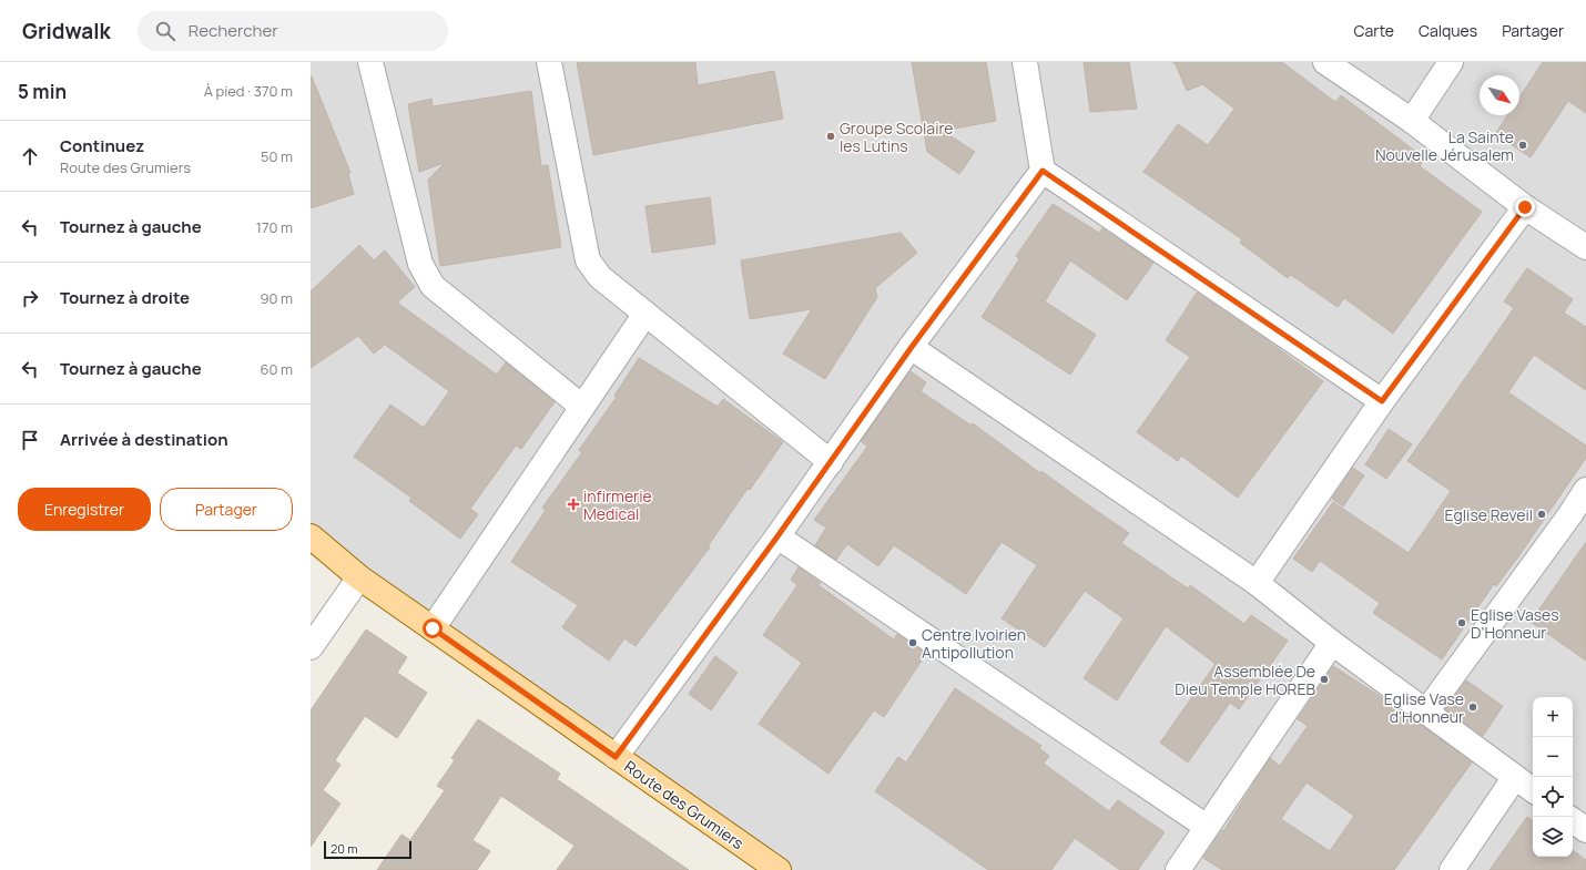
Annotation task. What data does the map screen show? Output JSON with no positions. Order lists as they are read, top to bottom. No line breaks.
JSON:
{"streets":{"main road":["Route des Grumiers"]},"places":{"other":["Groupe Scolaire les Lutins","La Sainte Nouvelle Jérusalem","Eglise Reveil","Eglise Vases D'Honneur","Centre Ivoirien Antipollution","Assemblée De Dieu Temple HOREB","Eglise Vase d'Honneur"],"health":["infirmerie Medical"]},"scale_bar":"20 m","north":"bottom right","page":{"header":"Gridwalk","search":"Rechercher","nav":["Carte","Calques","Partager"],"heading":["5 min","À pied · 370 m"],"list":[["Continuez","Route des Grumiers","50 m"],["Tournez à gauche","170 m"],["Tournez à droite","90 m"],["Tournez à gauche","60 m"],"Arrivée à destination"],"buttons":["Enregistrer","Partager"],"map_buttons":["+","−"],"scale":"20 m"}}
